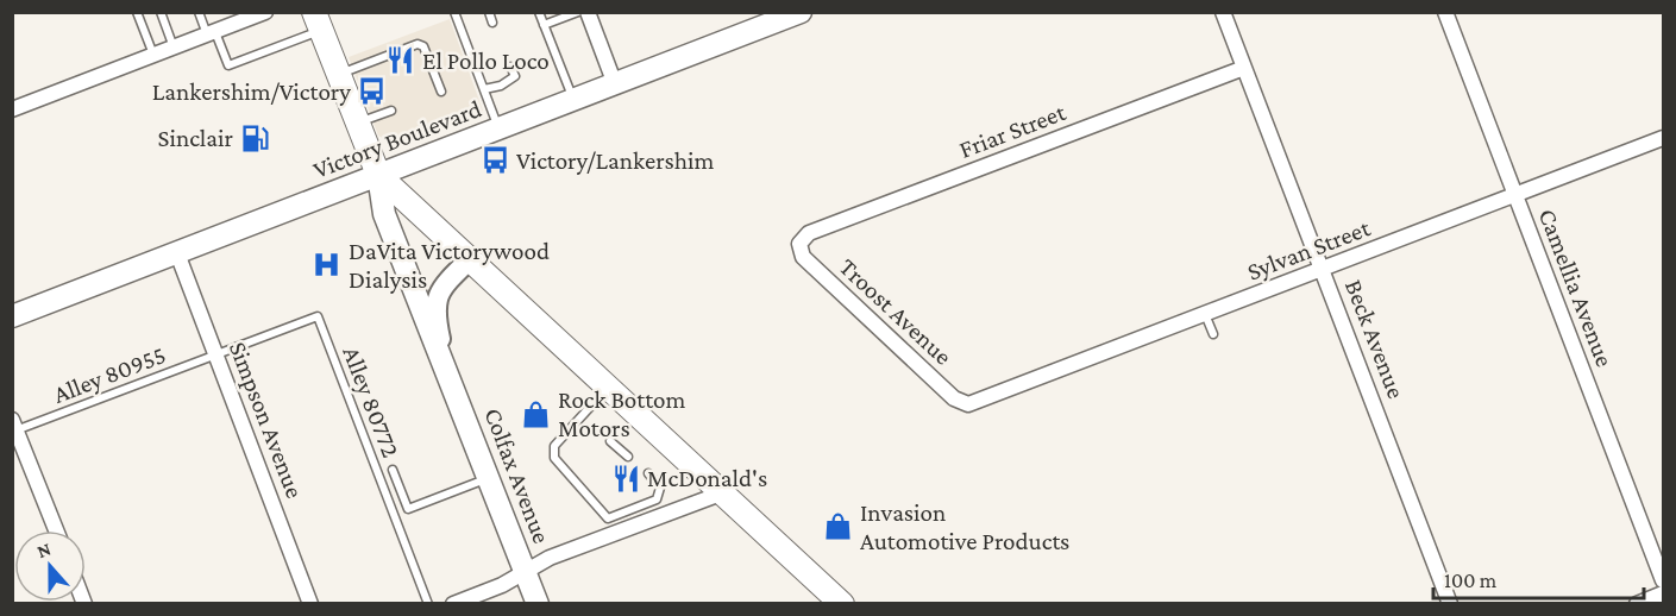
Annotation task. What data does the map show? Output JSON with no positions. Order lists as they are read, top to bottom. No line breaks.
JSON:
{"streets":{"main road":["Victory Boulevard","Colfax Avenue"],"street":["Friar Street","Sylvan Street","Camellia Avenue","Troost Avenue","Beck Avenue","Simpson Avenue"],"lane":["Alley 80955","Alley 80772"]},"crossings":[["Friar Street","Troost Avenue"],["Friar Street","Beck Avenue"],["Victory Boulevard","Simpson Avenue"],["Victory Boulevard","Colfax Avenue"],["Sylvan Street","Camellia Avenue"],["Sylvan Street","Troost Avenue"],["Sylvan Street","Beck Avenue"],["Alley 80955","Alley 80772"],["Alley 80955","Simpson Avenue"],["Alley 80772","Simpson Avenue"]],"places":{"restaurant":["El Pollo Loco","McDonald's"],"bus stop":["Lankershim/Victory","Victory/Lankershim"],"fuel station":["Sinclair"],"hospital":["DaVita Victorywood Dialysis"],"shop":["Rock Bottom Motors","Invasion Automotive Products"]},"scale_bar":"100 m","north":"top"}
